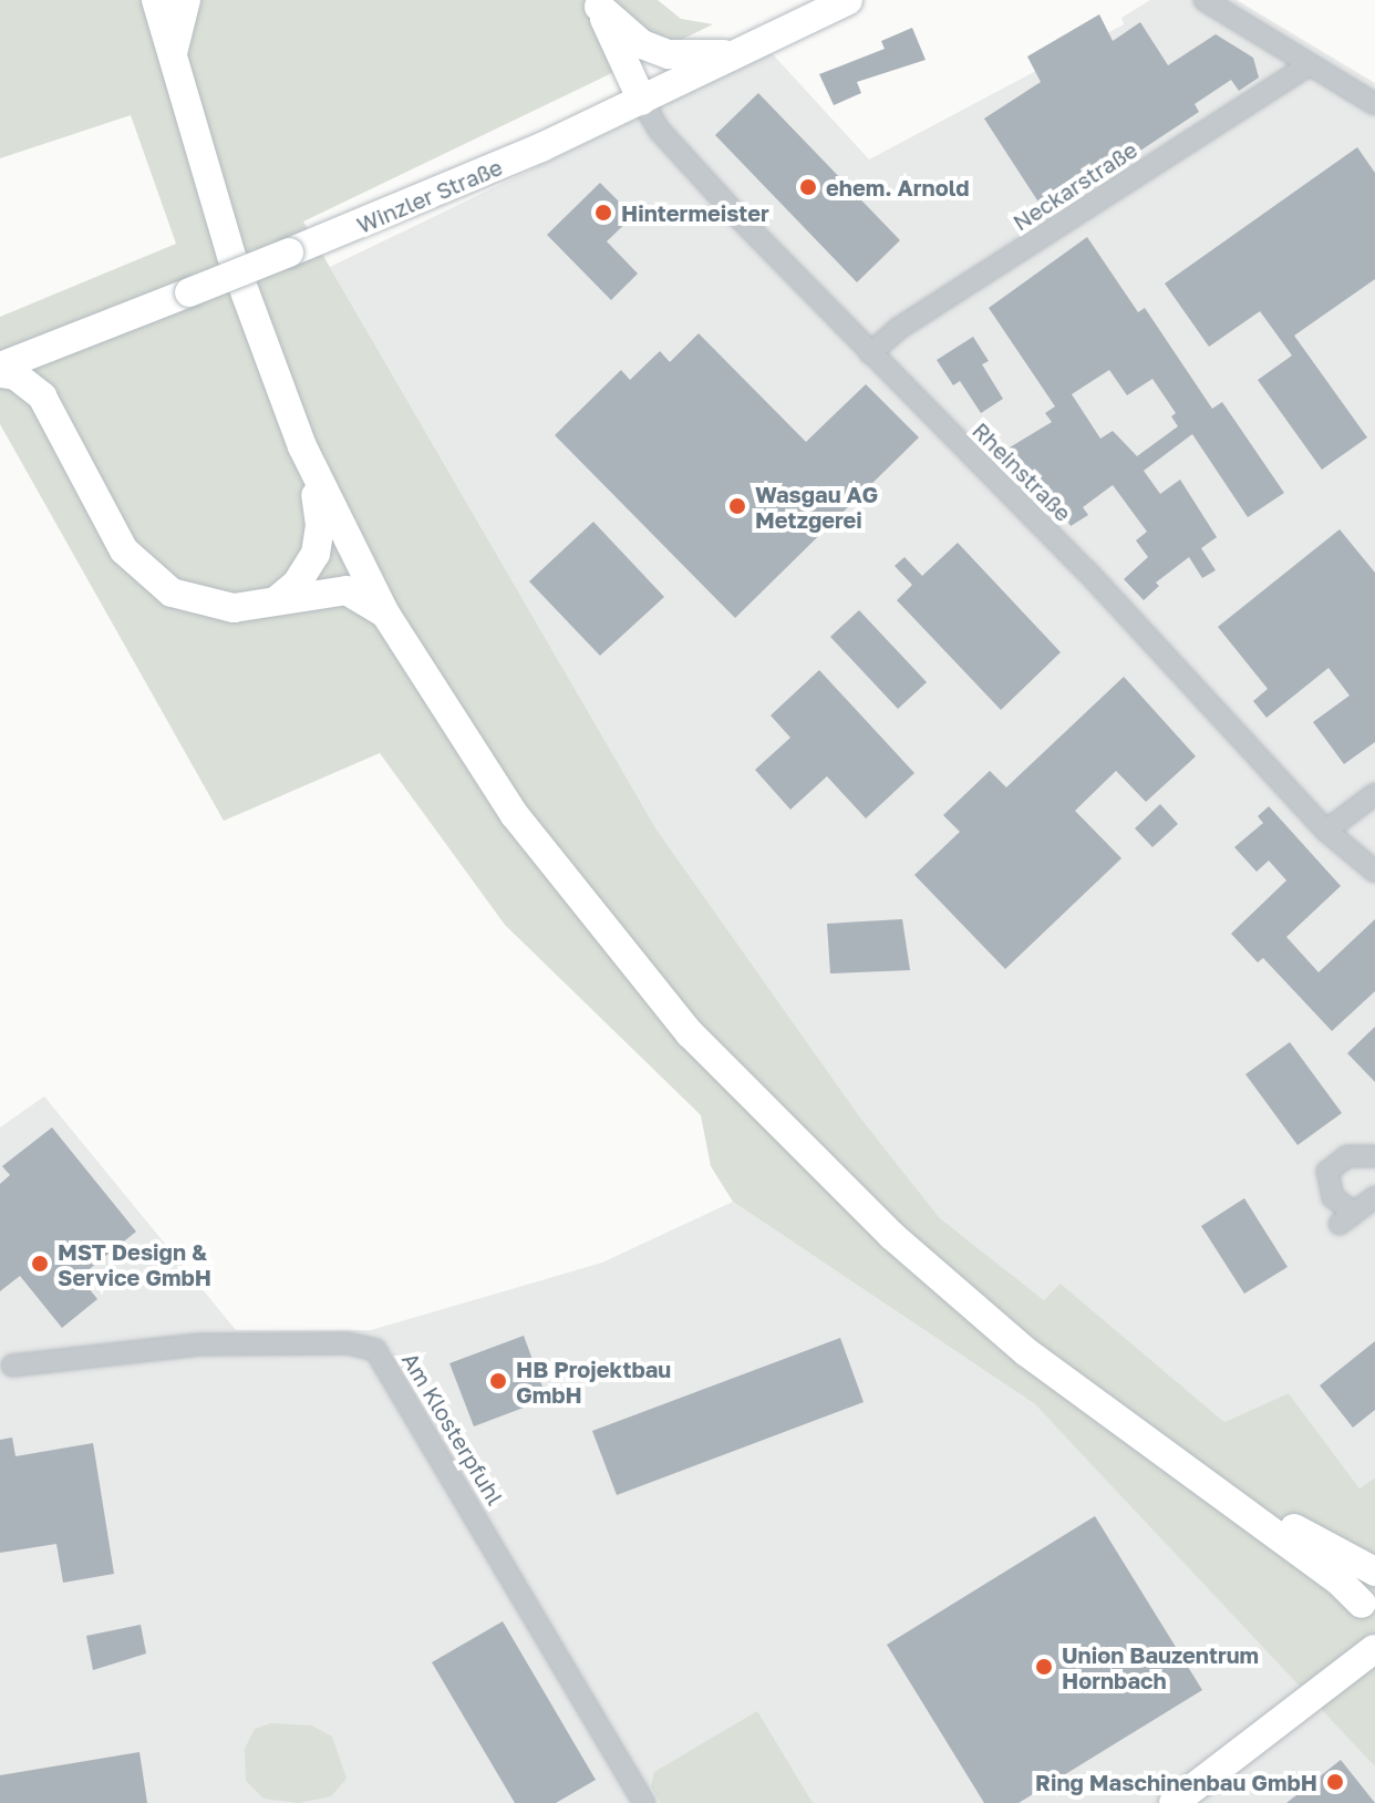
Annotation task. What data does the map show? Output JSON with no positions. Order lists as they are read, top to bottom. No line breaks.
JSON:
{"streets":{"main road":["Winzler Straße"],"street":["Neckarstraße","Rheinstraße","Am Klosterpfuhl"]},"crossings":[["Neckarstraße","Rheinstraße"],["Winzler Straße","Rheinstraße"]],"places":["ehem. Arnold","Hintermeister","Wasgau AG Metzgerei","MST Design & Service GmbH","HB Projektbau GmbH","Union Bauzentrum Hornbach","Ring Maschinenbau GmbH"]}
